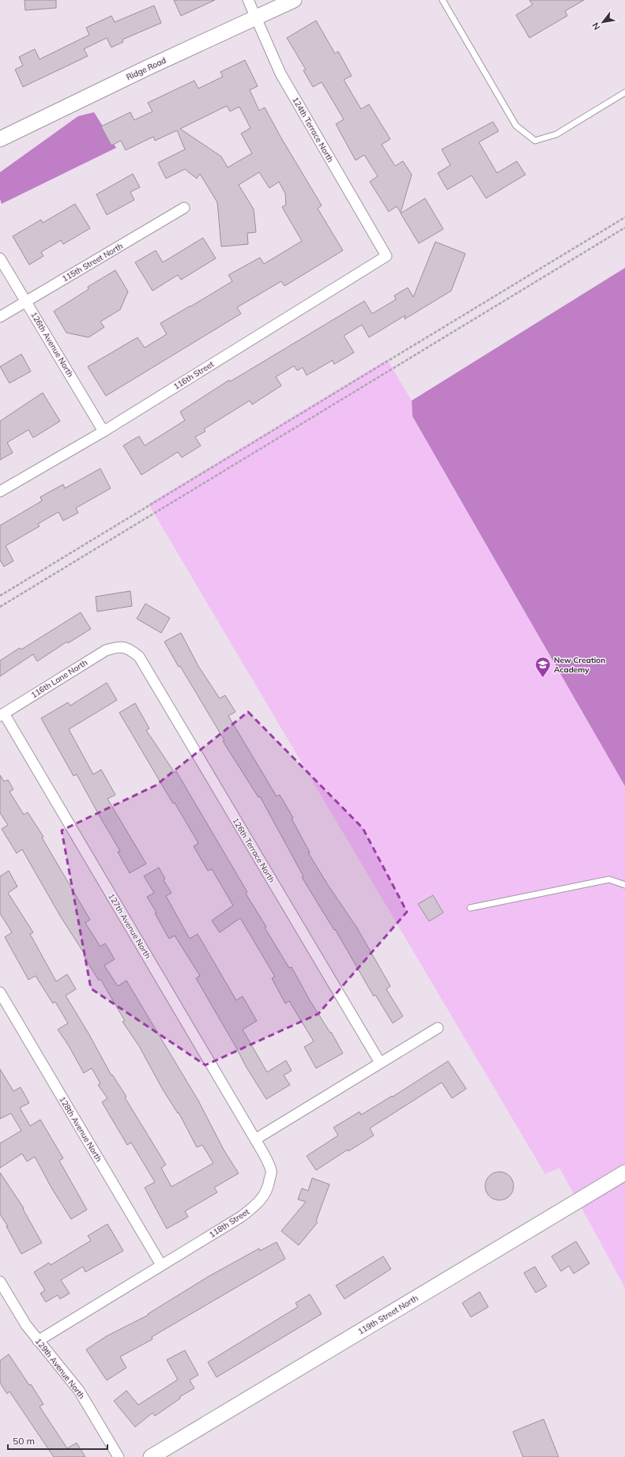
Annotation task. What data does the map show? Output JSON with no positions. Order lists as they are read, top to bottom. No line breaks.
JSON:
{"streets":{"street":["Ridge Road","124th Terrace North","115th Street North","126th Avenue North","116th Street","116th Lane North","126th Terrace North","127th Avenue North","128th Avenue North","118th Street","119th Street North","129th Avenue North"]},"crossings":[["Ridge Road","124th Terrace North"],["124th Terrace North","116th Street"],["115th Street North","126th Avenue North"],["126th Avenue North","116th Street"],["116th Lane North","126th Terrace North"],["116th Lane North","127th Avenue North"],["127th Avenue North","118th Street"],["128th Avenue North","118th Street"],["118th Street","129th Avenue North"]],"places":{"school or university":["New Creation Academy"]},"scale_bar":"50 m","north":"bottom left"}
